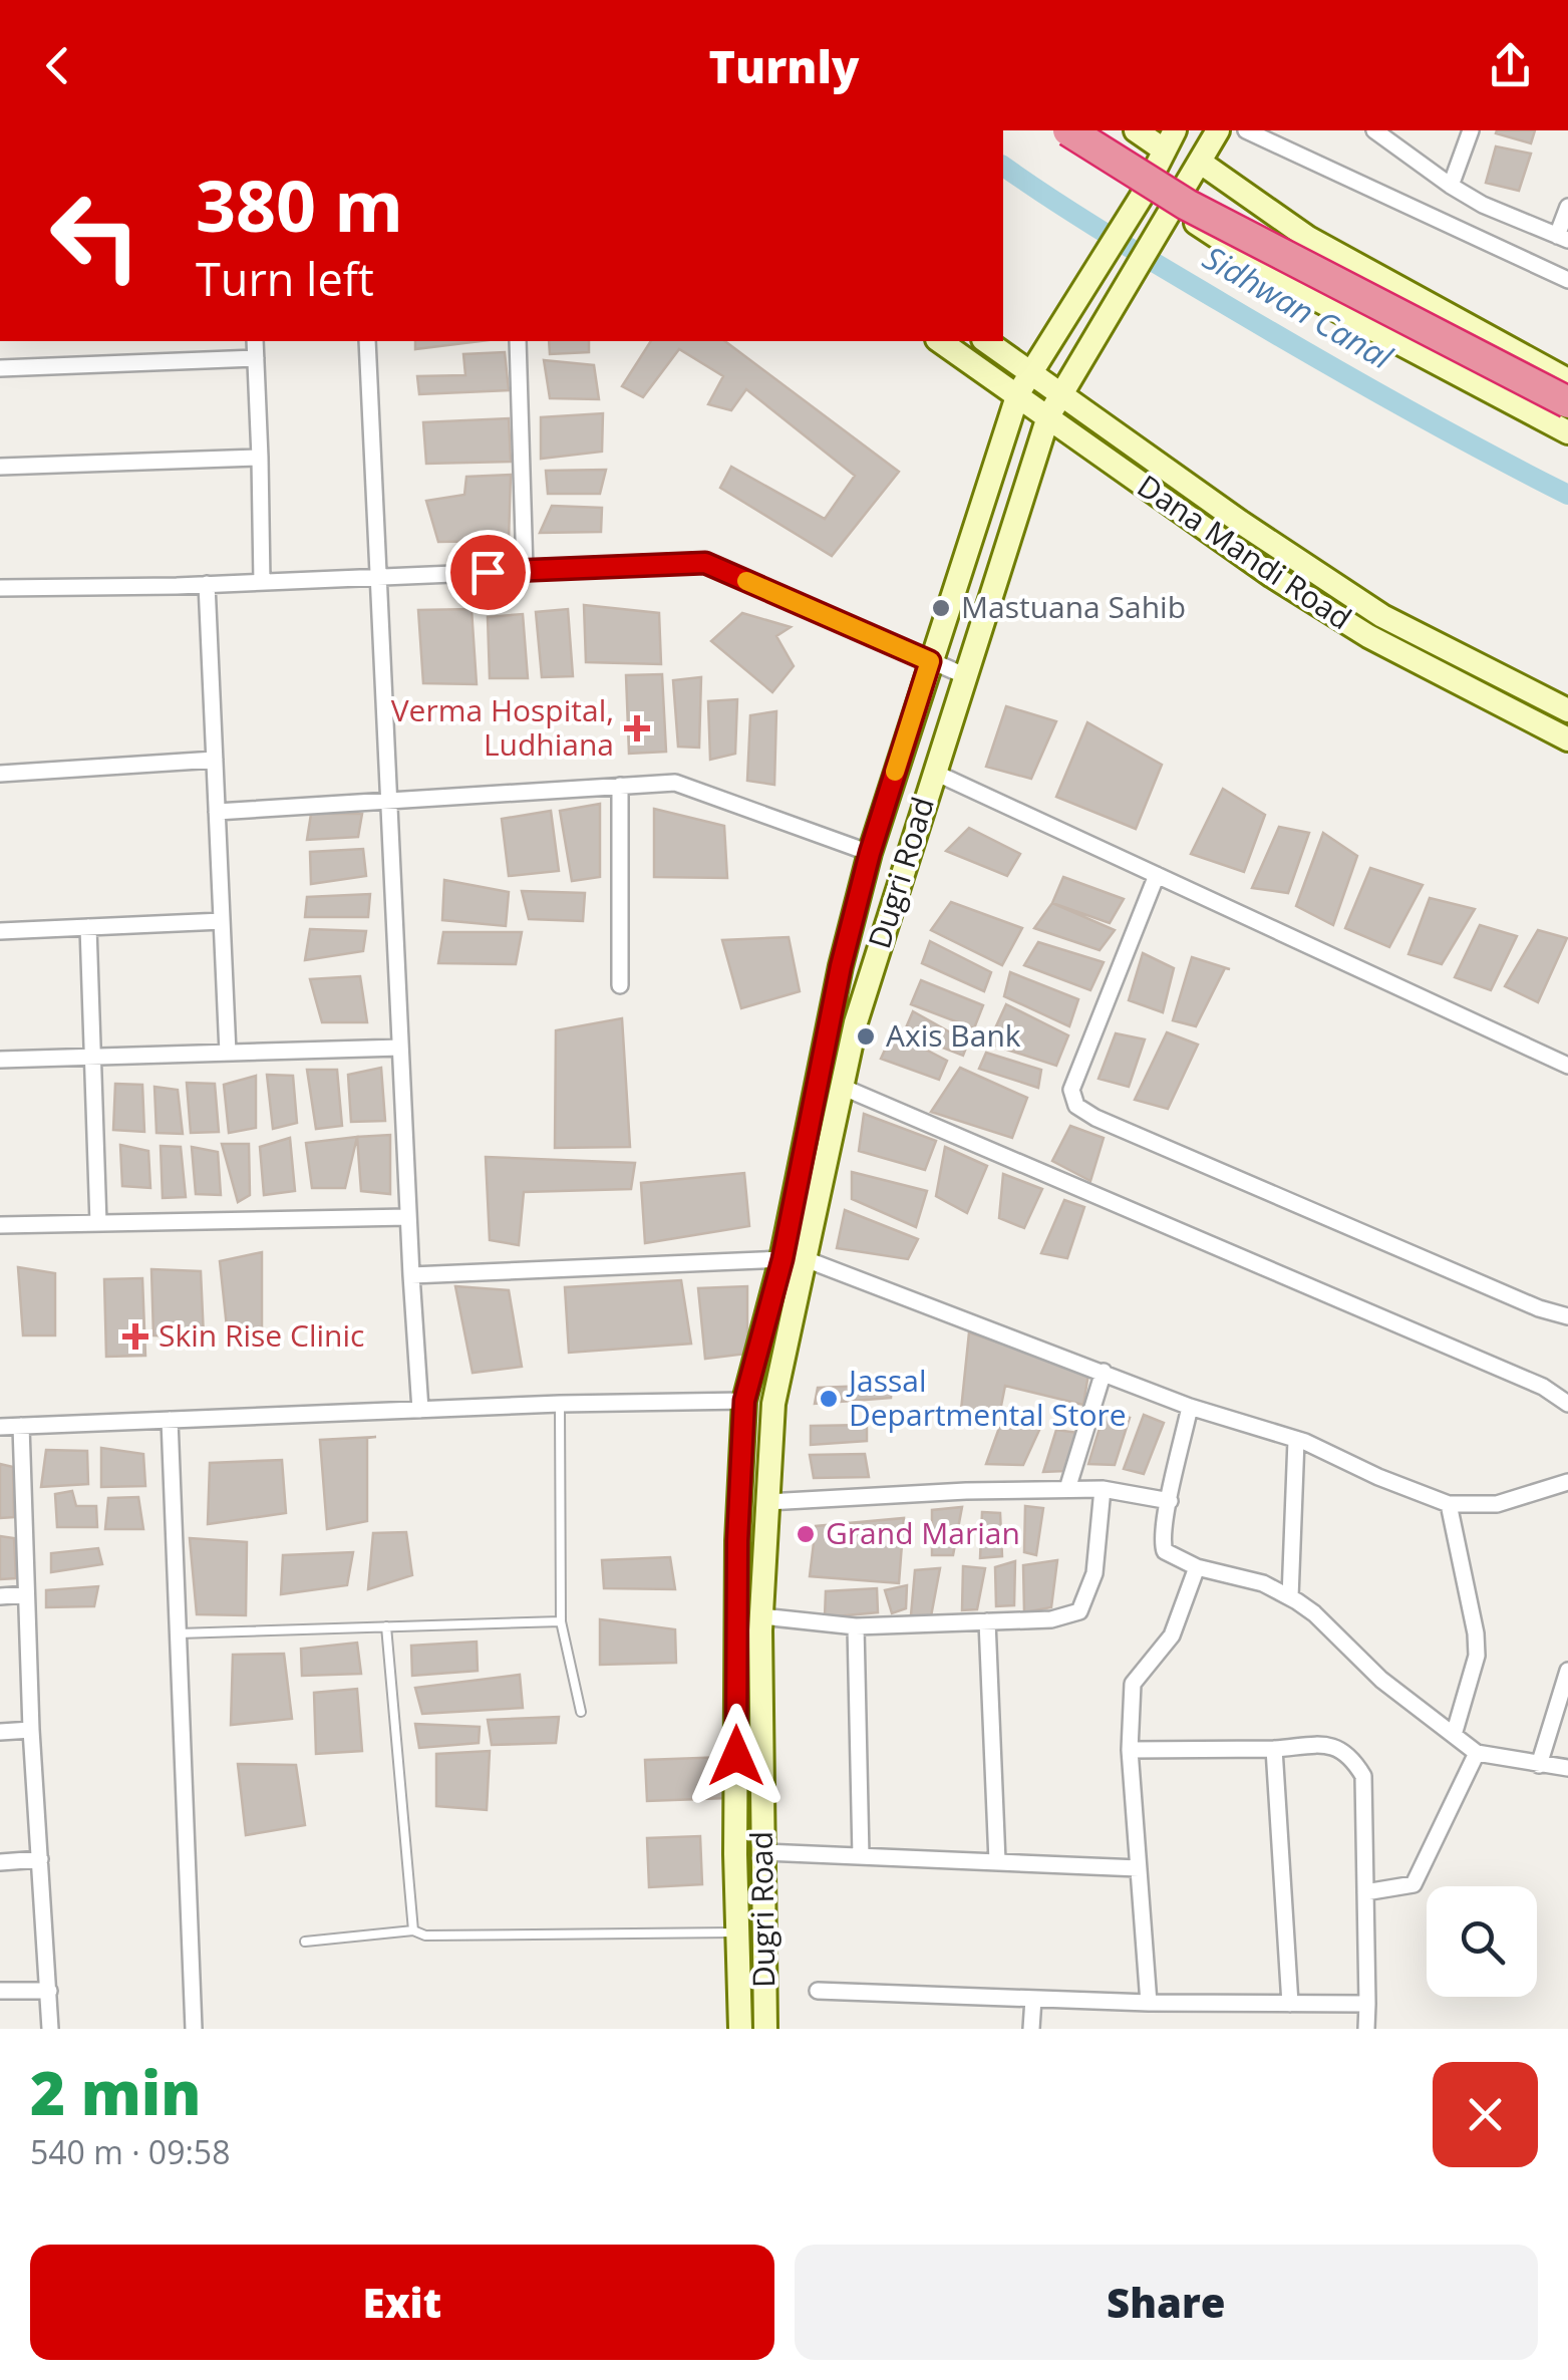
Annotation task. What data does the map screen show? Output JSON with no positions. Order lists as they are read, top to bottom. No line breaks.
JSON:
{"streets":{"street":["Dana Mandi Road","Dugri Road"]},"crossings":[["Dana Mandi Road","Dugri Road"]],"water":["Sidhwan Canal"],"places":{"other":["Mastuana Sahib","Axis Bank","Jassal Departmental Store","Grand Marian"],"health":["Verma Hospital, Ludhiana","Skin Rise Clinic"]},"page":{"header":"Turnly","turn":["380 m","Turn left"],"heading":["2 min","540 m · 09:58"],"buttons":["Exit","Share"]}}
